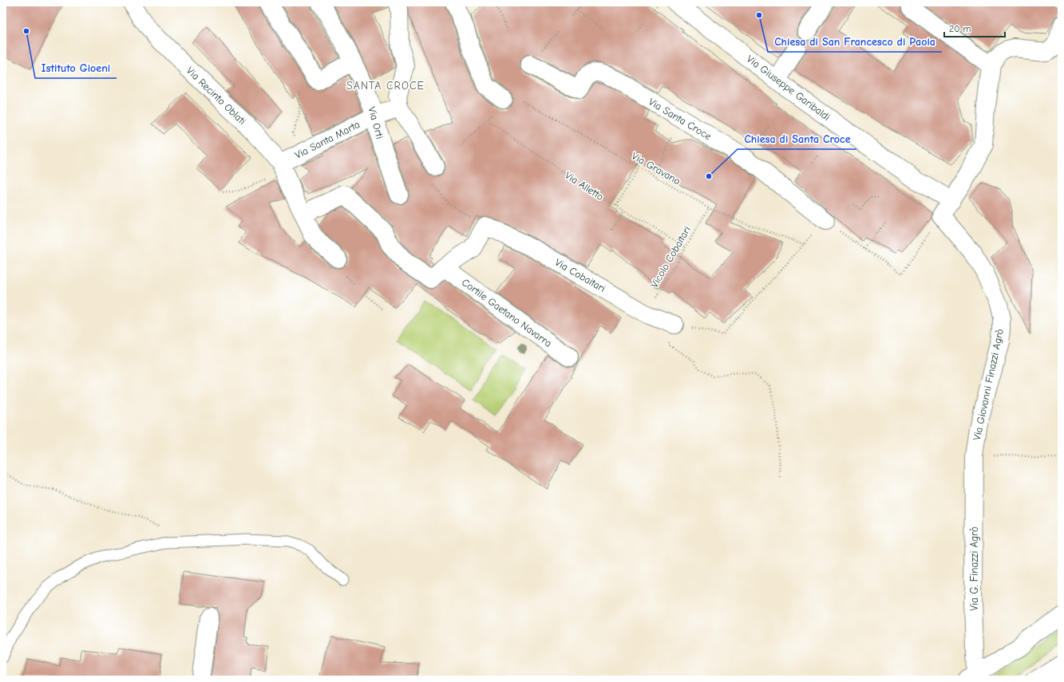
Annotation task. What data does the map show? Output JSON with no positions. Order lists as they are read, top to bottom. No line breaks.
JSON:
{"streets":{"street":["Via Giuseppe Garibaldi","Via Recinto Oblati","Via Santa Croce","Via Orti","Via Santa Marta","Via Cobaitari","Cortile Gaetano Navarra","Via Giovanni Finazzi Agrò","Via G. Finazzi Agrò"],"path":["Via Gravano","Via Alletto","Vicolo Cobaitari"]},"crossings":[["Via Giuseppe Garibaldi","Via Giovanni Finazzi Agrò"],["Via Recinto Oblati","Via Santa Marta"],["Via Santa Croce","Via Gravano"],["Via Orti","Via Santa Marta"],["Via Gravano","Vicolo Cobaitari"],["Via Alletto","Vicolo Cobaitari"],["Vicolo Cobaitari","Via Cobaitari"],["Via Giovanni Finazzi Agrò","Via G. Finazzi Agrò"]],"districts":["SANTA CROCE"],"places":["Chiesa di San Francesco di Paola","Istituto Gioeni","Chiesa di Santa Croce"],"scale_bar":"20 m"}
